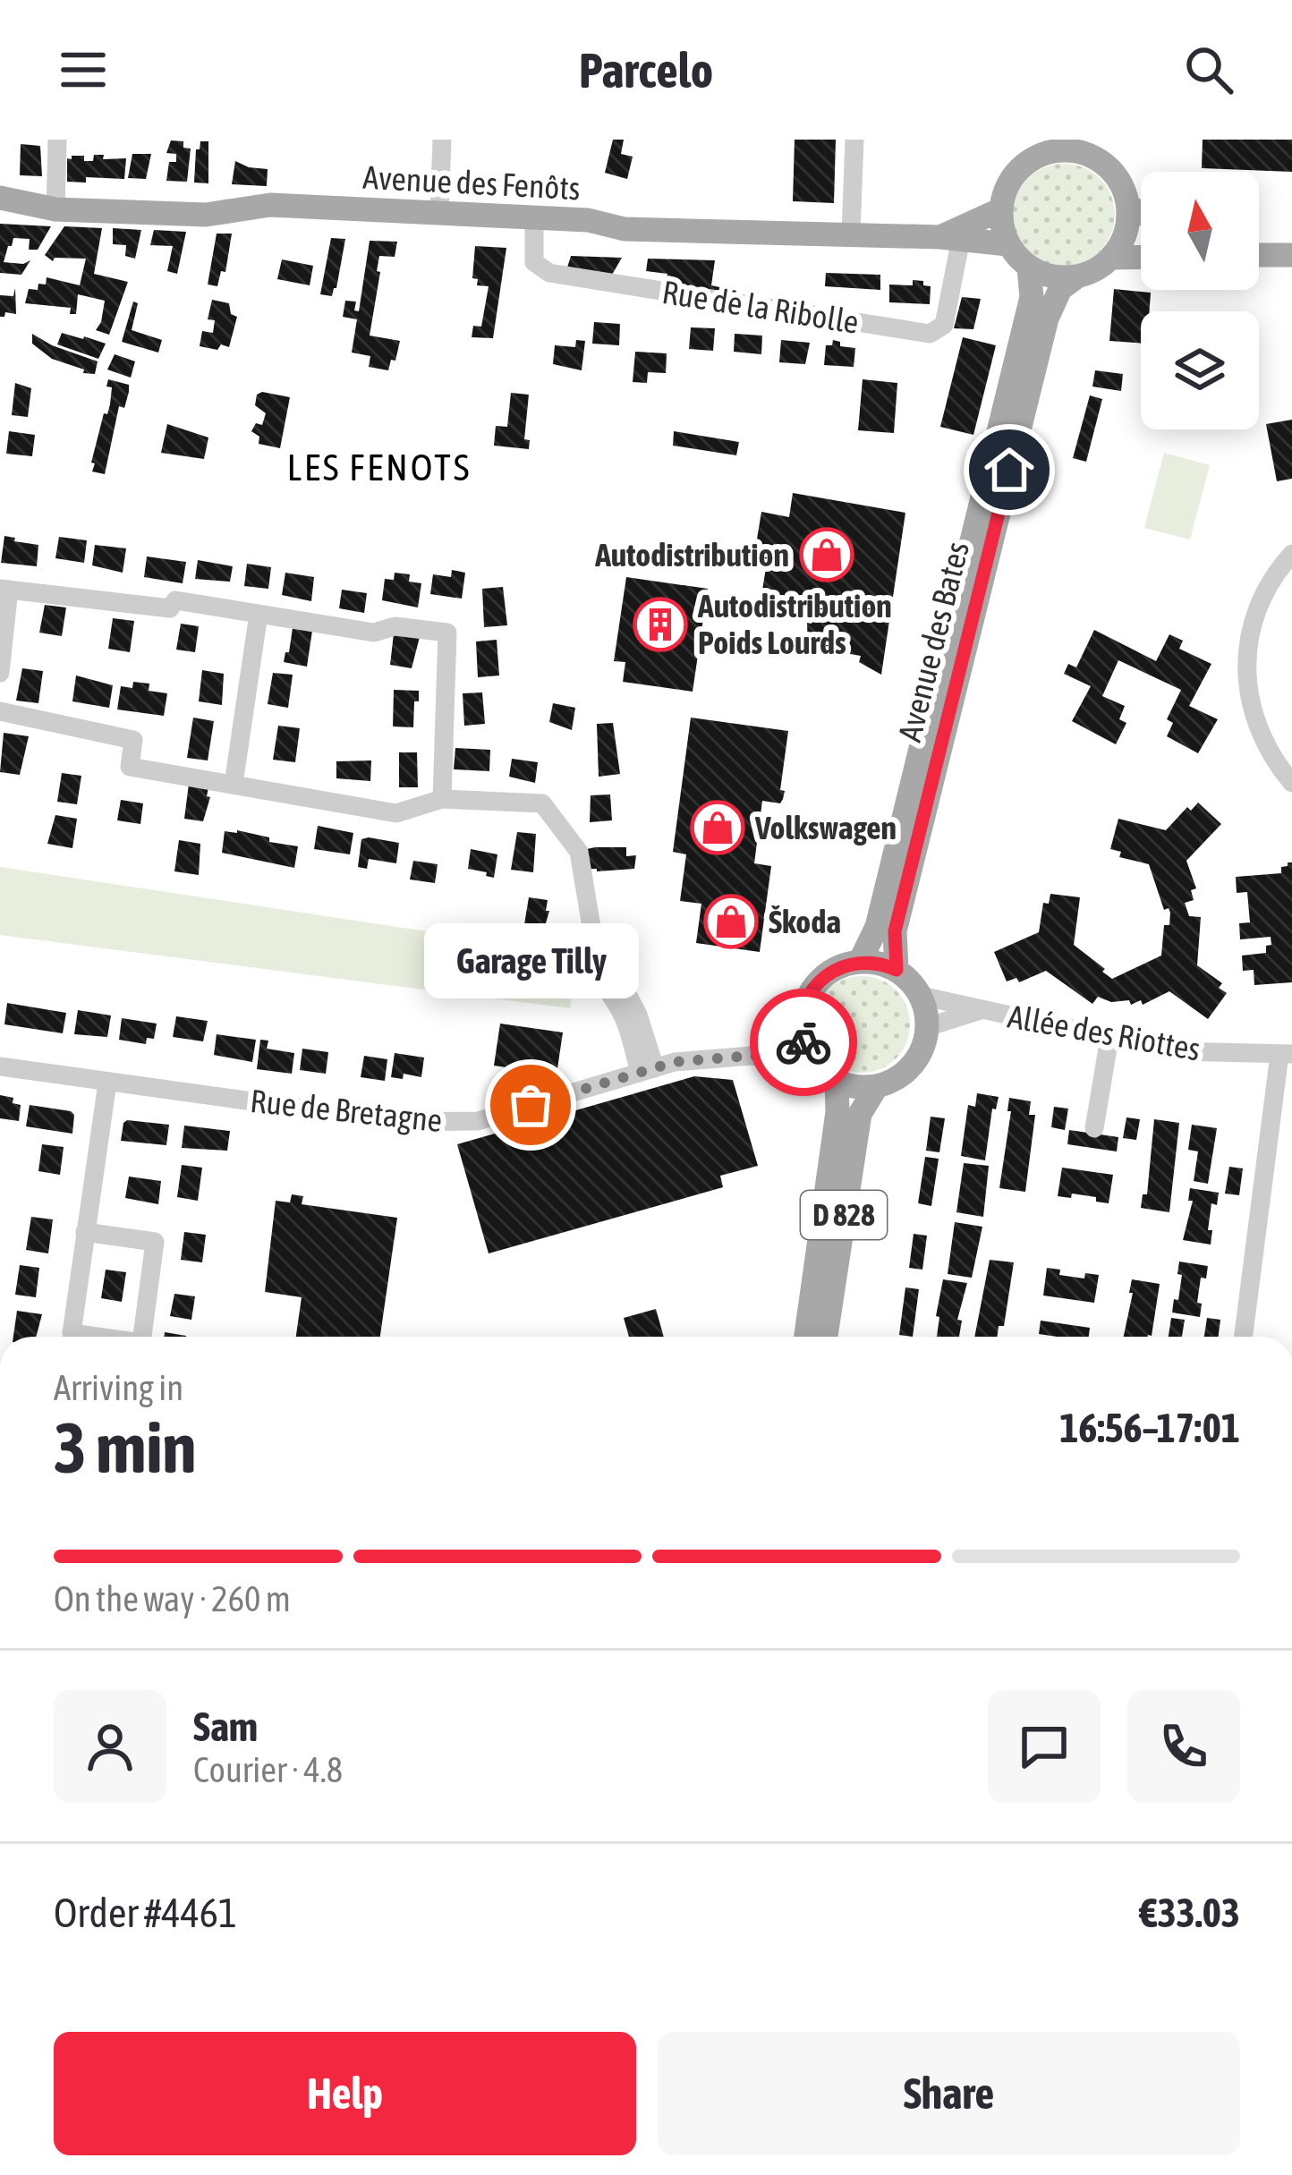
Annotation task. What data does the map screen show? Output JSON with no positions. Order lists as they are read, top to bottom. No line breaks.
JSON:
{"streets":{"main road":["Avenue des Fenôts","Avenue des Bates","D 828"],"street":["Rue de la Ribolle","Allée des Riottes","Rue de Bretagne"]},"crossings":[["Avenue des Fenôts","Rue de la Ribolle"],["Avenue des Fenôts","Avenue des Bates"],["Avenue des Bates","Allée des Riottes"],["Avenue des Bates","Rue de Bretagne"],["Avenue des Bates","D 828"],["Allée des Riottes","Rue de Bretagne"],["Allée des Riottes","D 828"],["Rue de Bretagne","D 828"]],"districts":["LES FENOTS"],"places":{"shop":["Autodistribution","Volkswagen","Škoda"],"building":["Autodistribution Poids Lourds"],"other":["Garage Tilly"]},"north":"top","page":{"header":"Parcelo","bubble":"Garage Tilly","heading":["3 min","Arriving in","16:56–17:01"],"panel":["Sam","Courier · 4.8","Order #4461","€33.03"],"bar":"On the way · 260 m","buttons":["Help","Share"]}}
